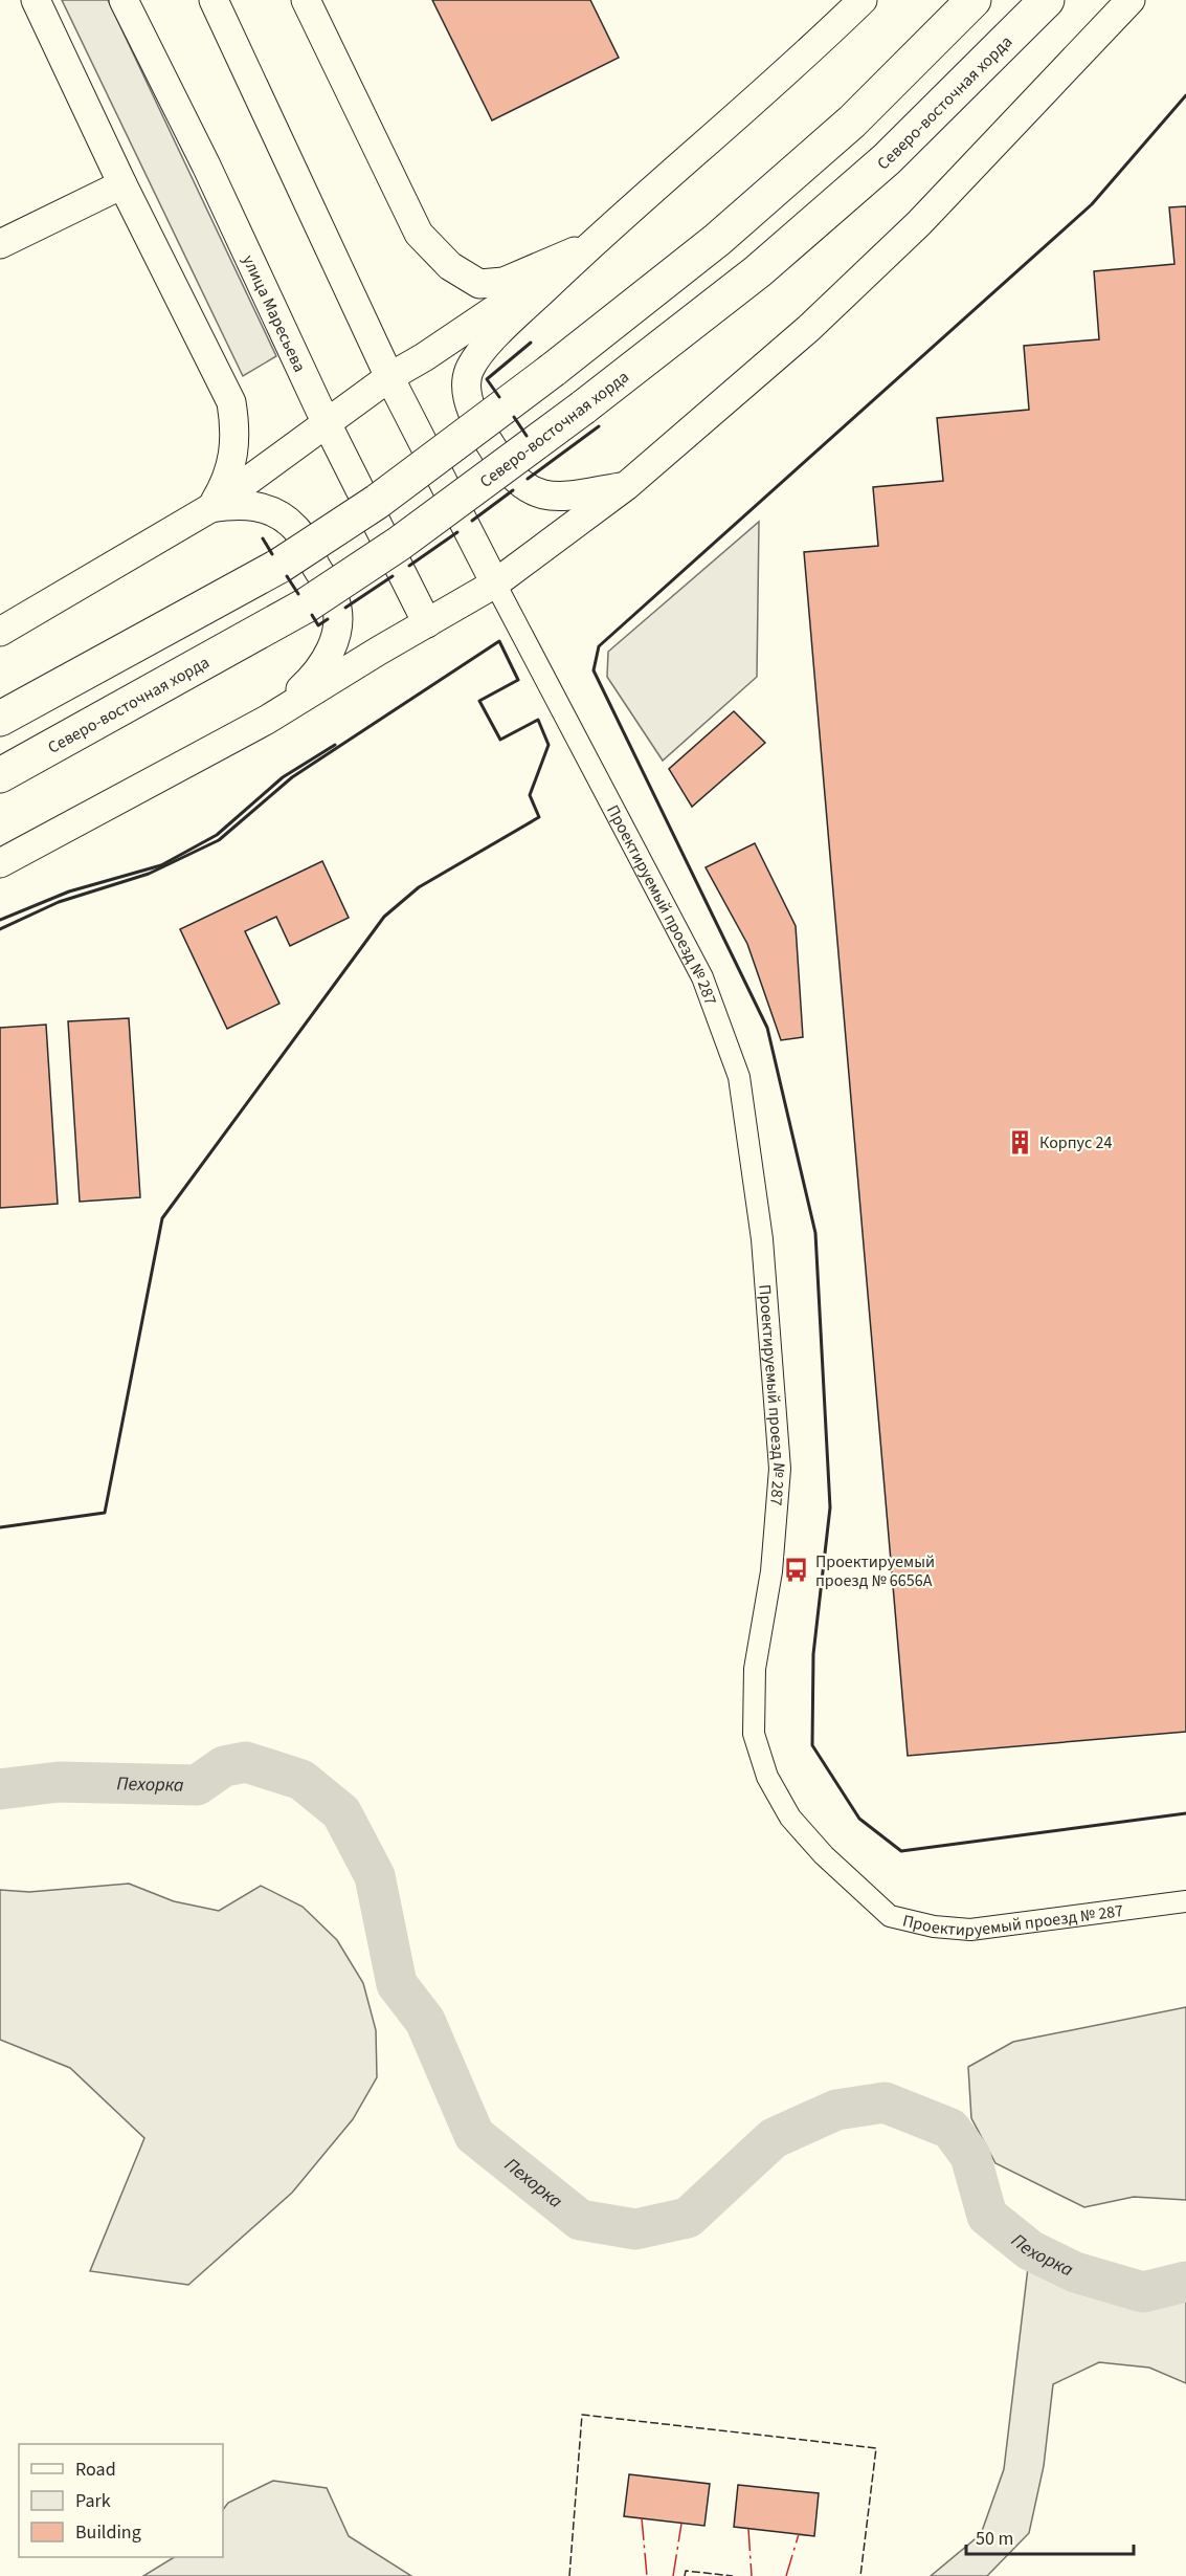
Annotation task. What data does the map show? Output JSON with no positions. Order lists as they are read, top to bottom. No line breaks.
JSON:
{"streets":{"highway":["Северо-восточная хорда"],"street":["улица Маресьева","Проектируемый проезд № 287"]},"water":["Пехорка"],"places":{"building":["Корпус 24"],"bus stop":["Проектируемый проезд № 6656А"]},"legend":["Road","Park","Building"],"scale_bar":"50 m"}
